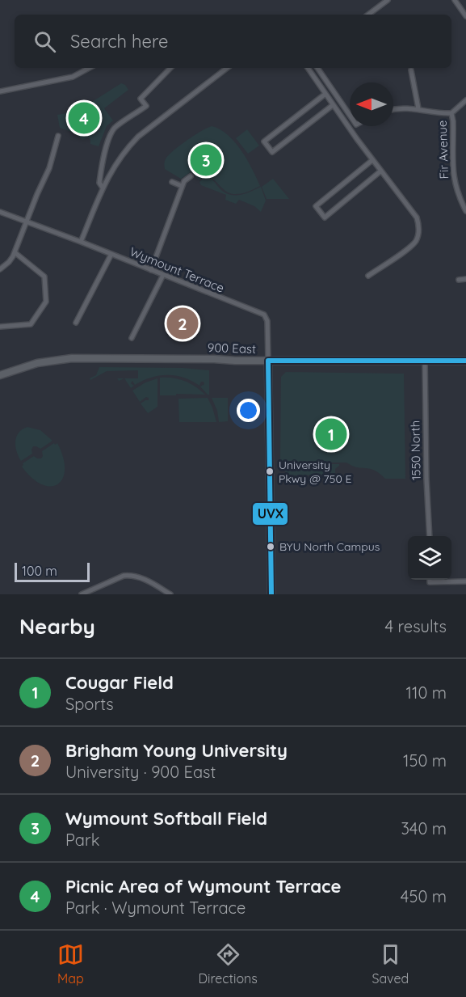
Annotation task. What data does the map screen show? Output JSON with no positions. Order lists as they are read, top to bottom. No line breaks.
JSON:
{"streets":{"main road":["900 East"],"street":["Fir Avenue","Wymount Terrace","1550 North"]},"crossings":[["Wymount Terrace","900 East"],["900 East","1550 North"]],"places":["University Pkwy @ 750 E","BYU North Campus"],"lines":["transit line UVX"],"scale_bar":"100 m","north":"left","page":{"search":"Search here","pins":["4","3","2","1"],"scale":"100 m","heading":["Nearby","4 results"],"list":[{"mark":"1","name":"Cougar Field","note":"Sports","value":"110 m"},{"mark":"2","name":"Brigham Young University","note":"University · 900 East","value":"150 m"},{"mark":"3","name":"Wymount Softball Field","note":"Park","value":"340 m"},{"mark":"4","name":"Picnic Area of Wymount Terrace","note":"Park · Wymount Terrace","value":"450 m"}],"nav":["Map","Directions","Saved"]}}
